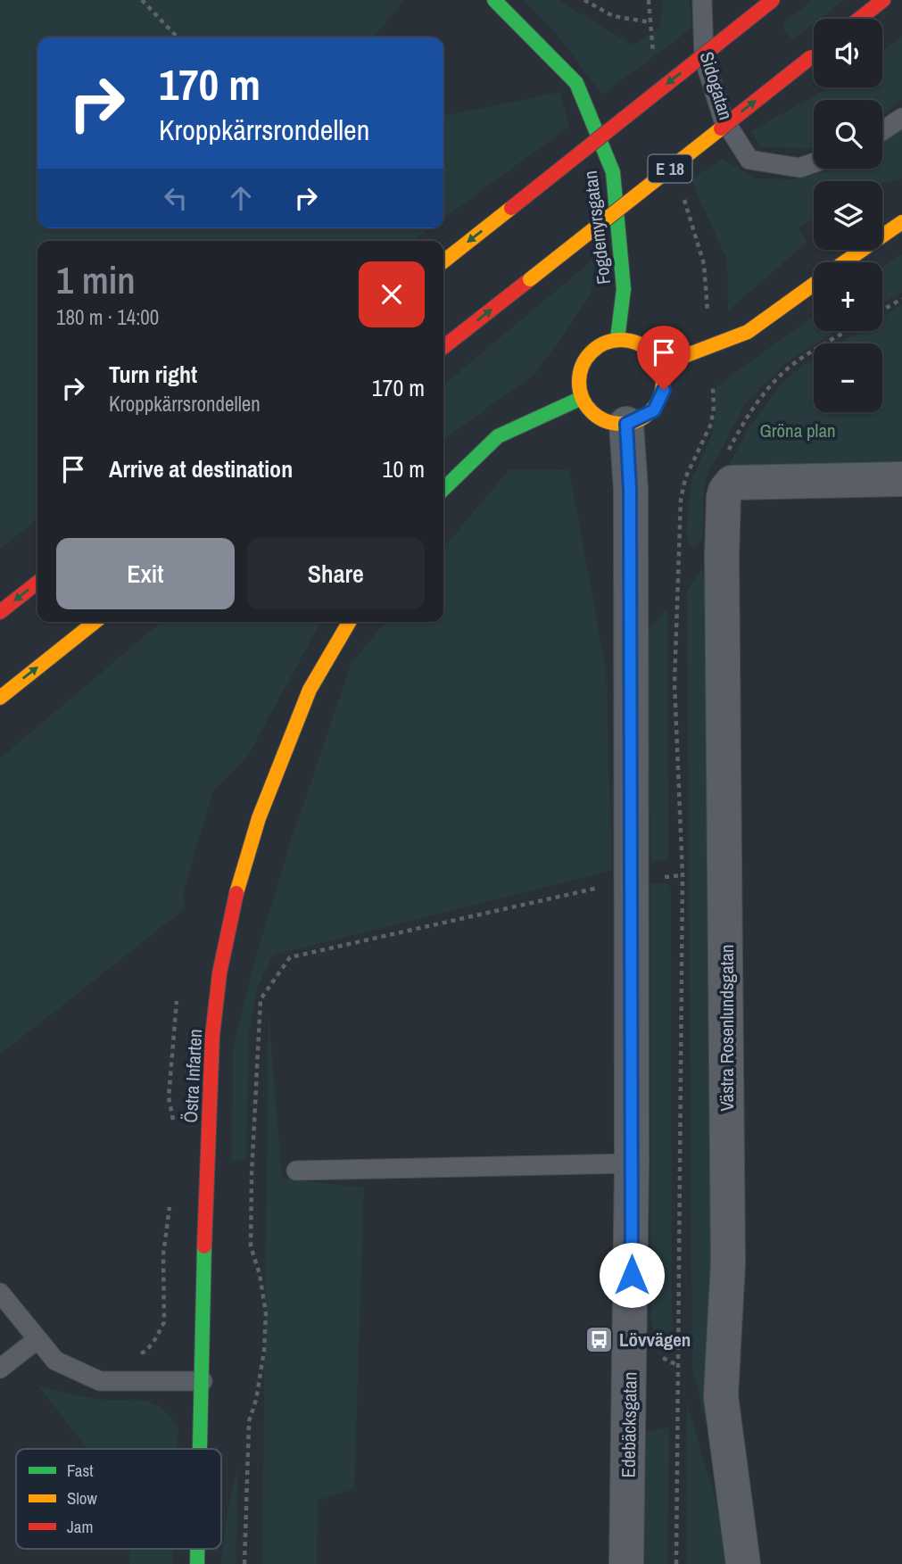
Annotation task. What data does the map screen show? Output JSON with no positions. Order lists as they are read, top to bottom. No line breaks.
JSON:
{"streets":{"main road":["E 18","Fogdemyrsgatan","Östra Infarten"],"street":["Västra Rosenlundsgatan","Edebäcksgatan"],"lane":["Sidogatan"]},"crossings":[["Fogdemyrsgatan","Edebäcksgatan"]],"parks":["Gröna plan"],"places":{"bus stop":["Lövvägen"]},"legend":["Fast","Slow","Jam"],"page":{"map_buttons":["+","−"],"turn":["170 m","Kroppkärrsrondellen"],"heading":["1 min","180 m · 14:00"],"list":[{"name":"Turn right","note":"Kroppkärrsrondellen","value":"170 m"},{"name":"Arrive at destination","value":"10 m"}],"buttons":["Exit","Share"]}}
